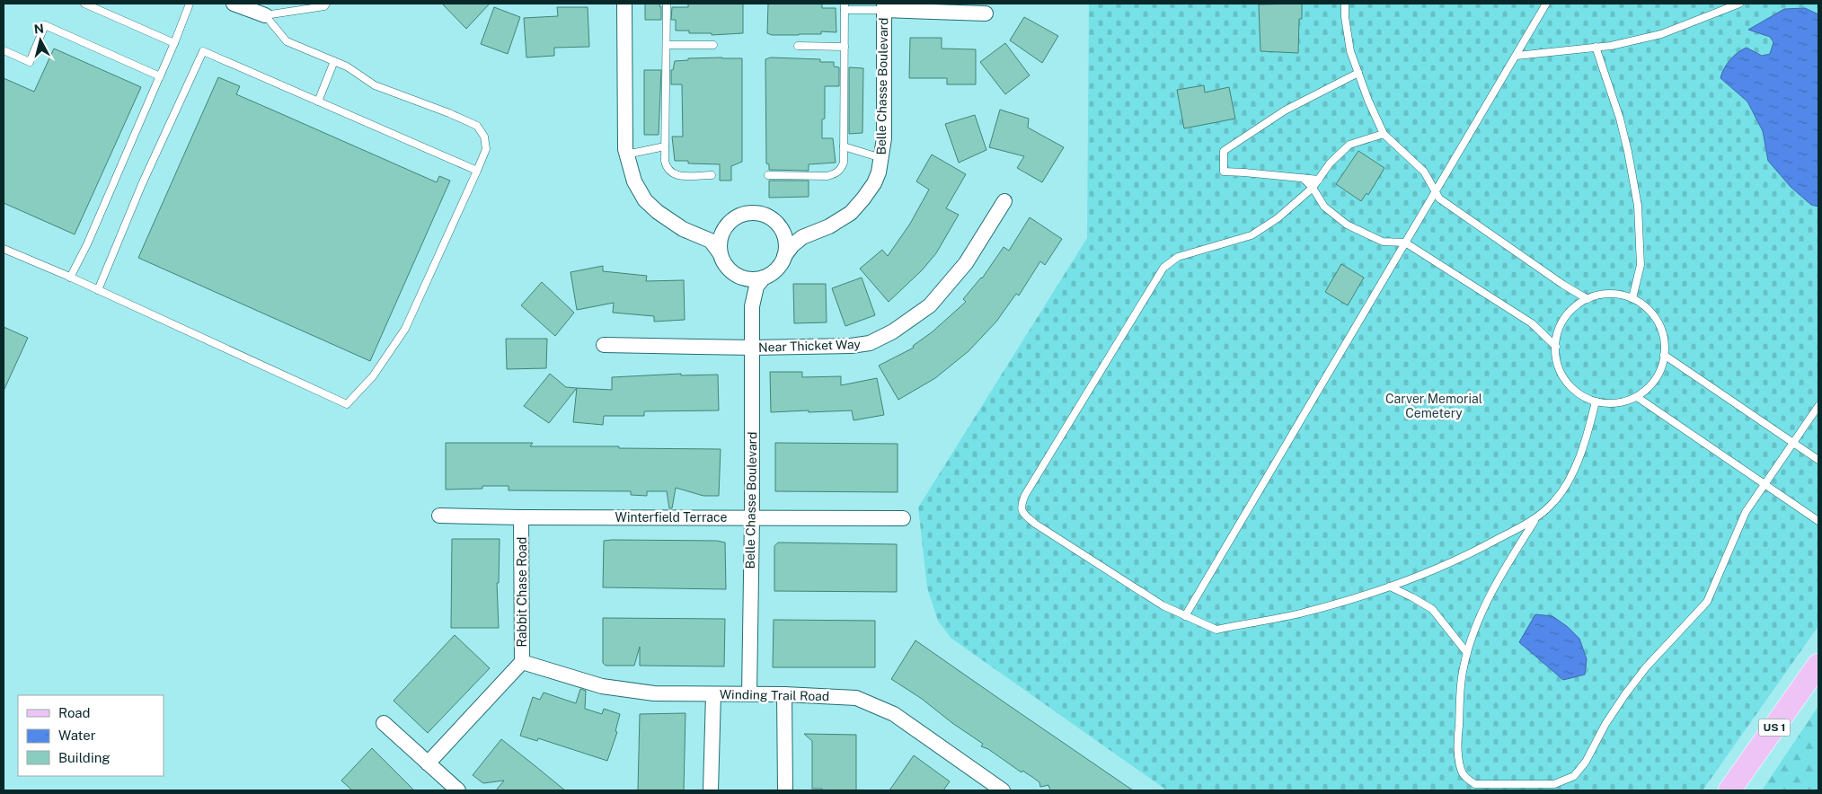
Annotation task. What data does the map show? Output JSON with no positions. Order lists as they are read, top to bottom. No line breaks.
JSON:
{"streets":{"main road":["US 1"],"street":["Belle Chasse Boulevard","Near Thicket Way","Winterfield Terrace","Rabbit Chase Road","Winding Trail Road"]},"crossings":[["Belle Chasse Boulevard","Near Thicket Way"],["Belle Chasse Boulevard","Winterfield Terrace"],["Belle Chasse Boulevard","Winding Trail Road"],["Winterfield Terrace","Rabbit Chase Road"],["Rabbit Chase Road","Winding Trail Road"]],"parks":["Carver Memorial Cemetery"],"legend":["Road","Water","Building"],"north":"top"}
